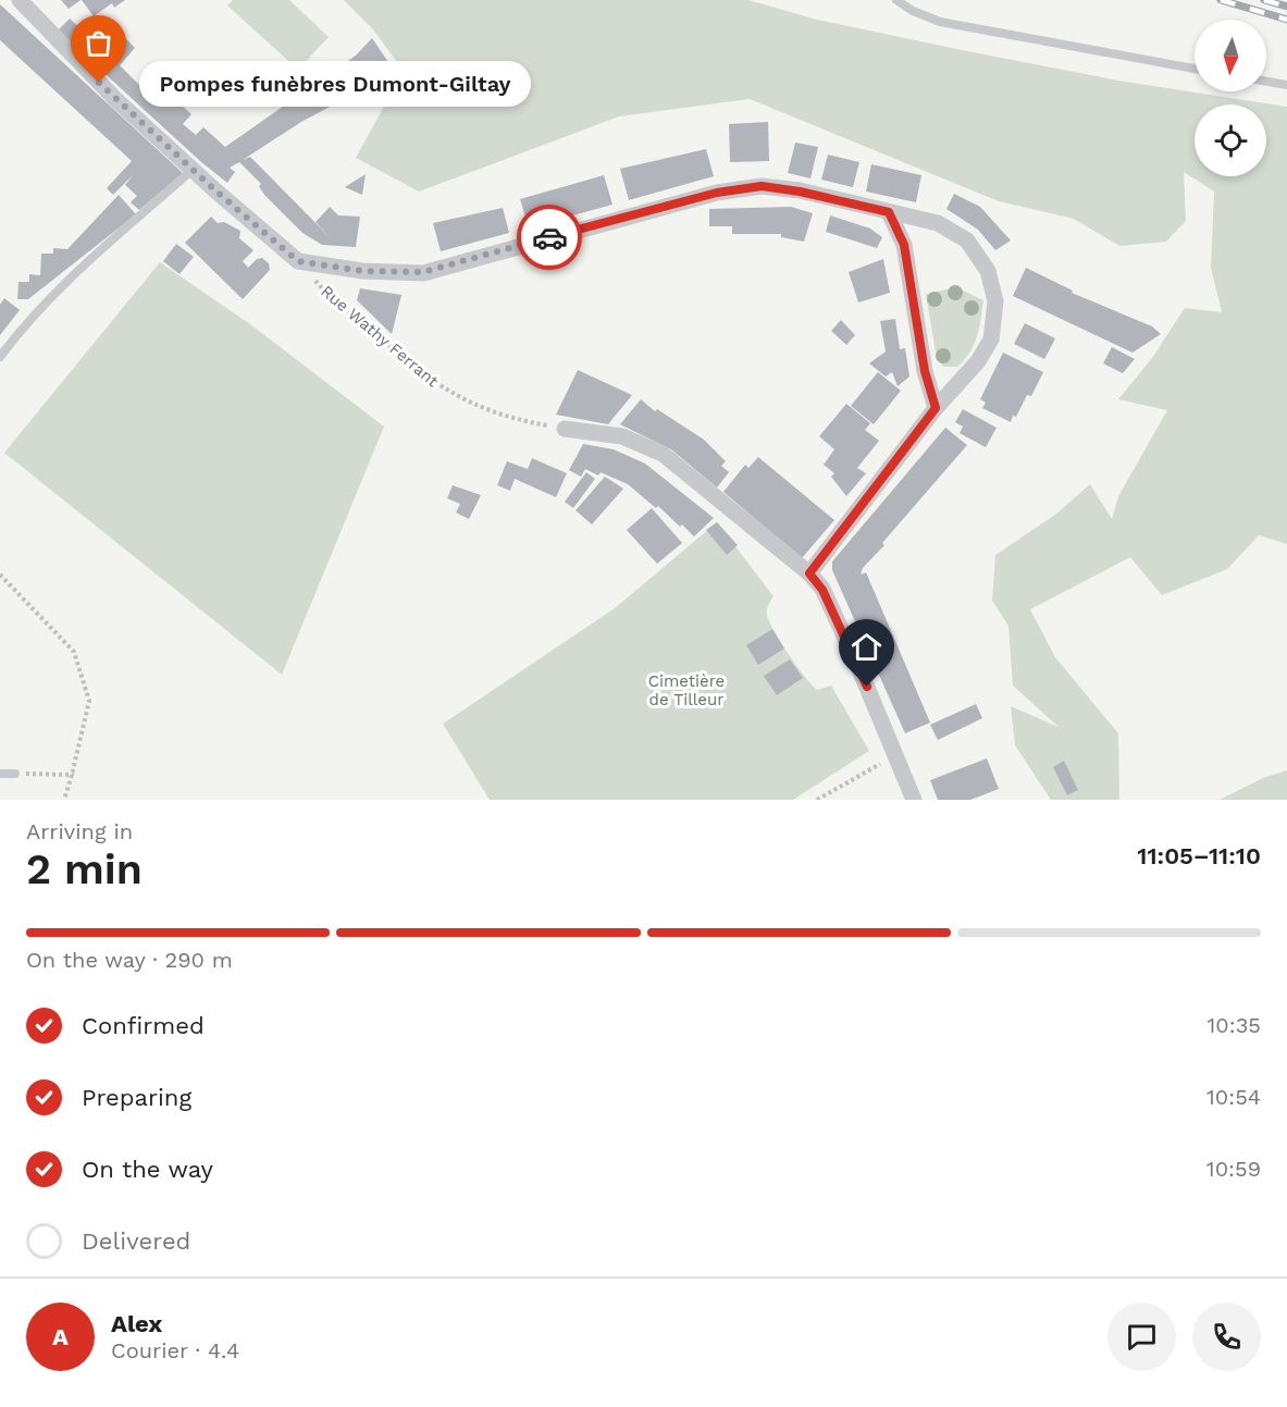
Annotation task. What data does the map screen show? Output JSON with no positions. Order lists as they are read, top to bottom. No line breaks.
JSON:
{"streets":{"path":["Rue Wathy Ferrant"]},"parks":["Cimetière de Tilleur"],"places":["Pompes funèbres Dumont-Giltay"],"north":"bottom","page":{"bubble":"Pompes funèbres Dumont-Giltay","heading":["2 min","Arriving in","11:05–11:10"],"panel":["Alex","Courier · 4.4"],"bar":"On the way · 290 m","list":[["Confirmed","10:35"],["Preparing","10:54"],["On the way","10:59"],"Delivered"],"round":"A"}}
